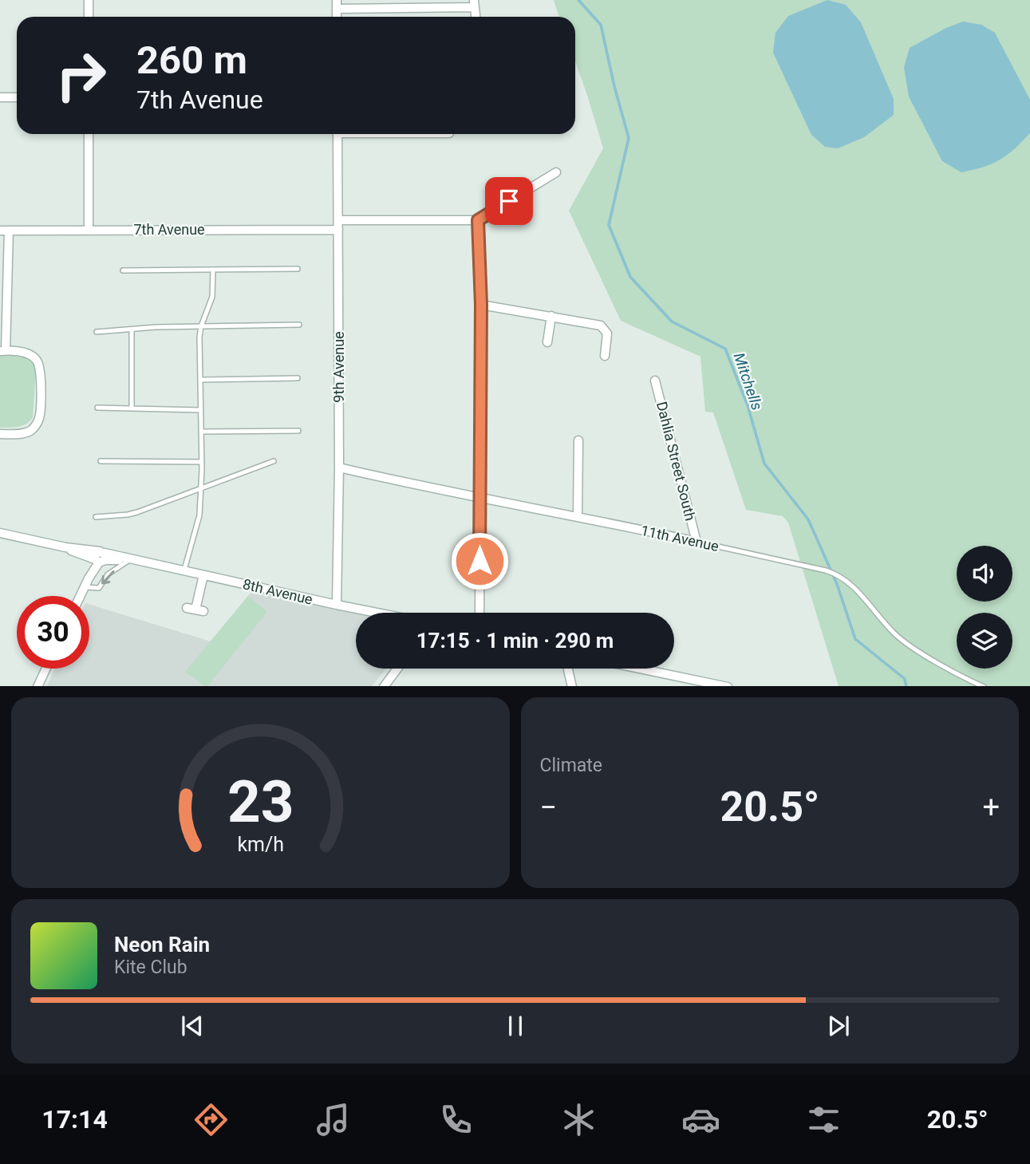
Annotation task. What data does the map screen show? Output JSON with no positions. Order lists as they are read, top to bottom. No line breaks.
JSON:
{"streets":{"street":["7th Avenue","9th Avenue","Dahlia Street South","11th Avenue","8th Avenue"]},"crossings":[["7th Avenue","9th Avenue"],["9th Avenue","11th Avenue"],["9th Avenue","8th Avenue"],["Dahlia Street South","11th Avenue"]],"water":["Mitchells"],"page":{"turn":["260 m","7th Avenue"],"limit":"30","trip":"17:15 · 1 min · 290 m","tile":"Climate","heat":["−","20.5°","+"],"song":["Neon Rain","Kite Club"],"tabs":["17:14","20.5°"],"gauge":["23","km/h"]}}
